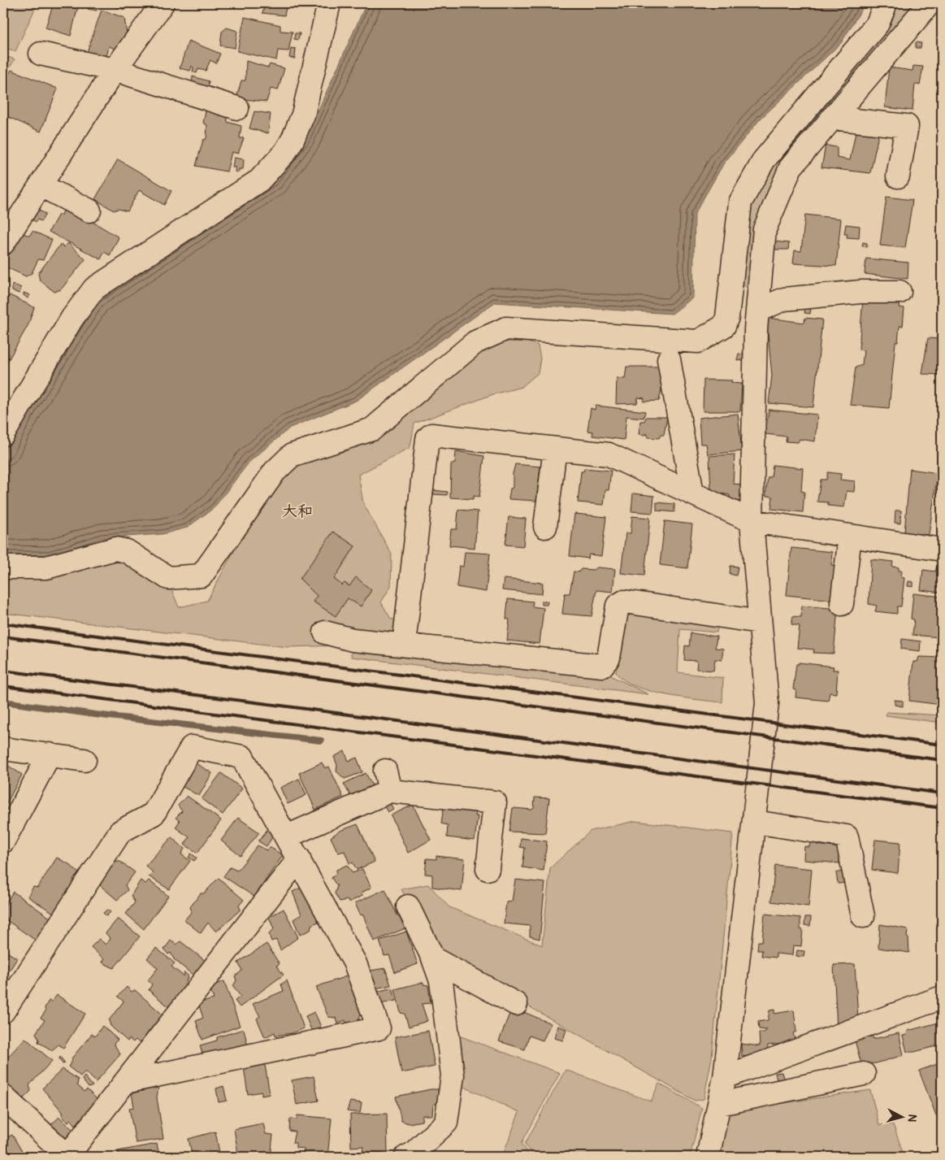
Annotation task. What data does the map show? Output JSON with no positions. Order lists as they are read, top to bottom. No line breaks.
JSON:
{"districts":["大和"],"north":"right"}
